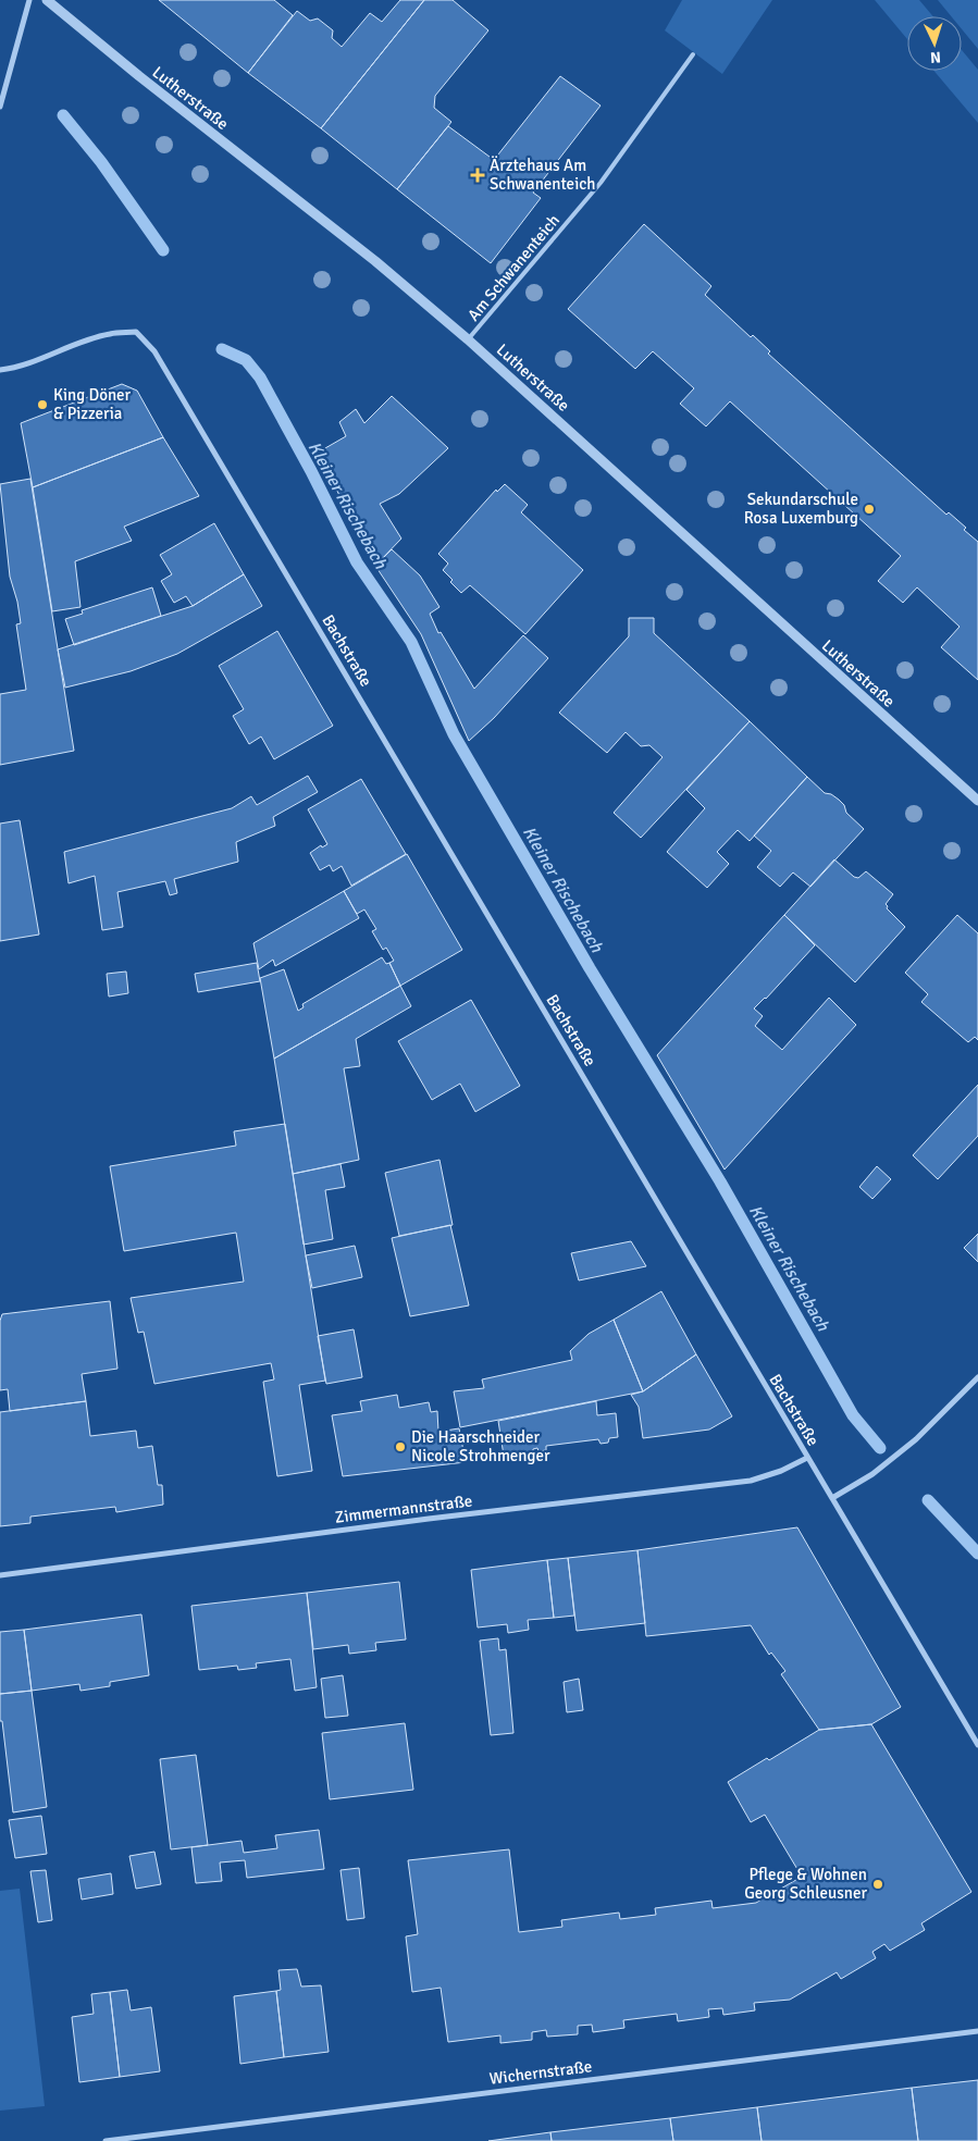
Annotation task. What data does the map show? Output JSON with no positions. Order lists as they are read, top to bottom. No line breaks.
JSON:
{"streets":{"street":["Lutherstraße","Bachstraße","Zimmermannstraße","Wichernstraße"],"lane":["Am Schwanenteich"]},"crossings":[["Lutherstraße","Am Schwanenteich"],["Bachstraße","Zimmermannstraße"]],"water":["Kleiner Rischebach"],"places":{"health":["Ärztehaus Am Schwanenteich"],"other":["King Döner & Pizzeria","Sekundarschule Rosa Luxemburg","Die Haarschneider Nicole Strohmenger","Pflege & Wohnen Georg Schleusner"]},"north":"bottom"}
